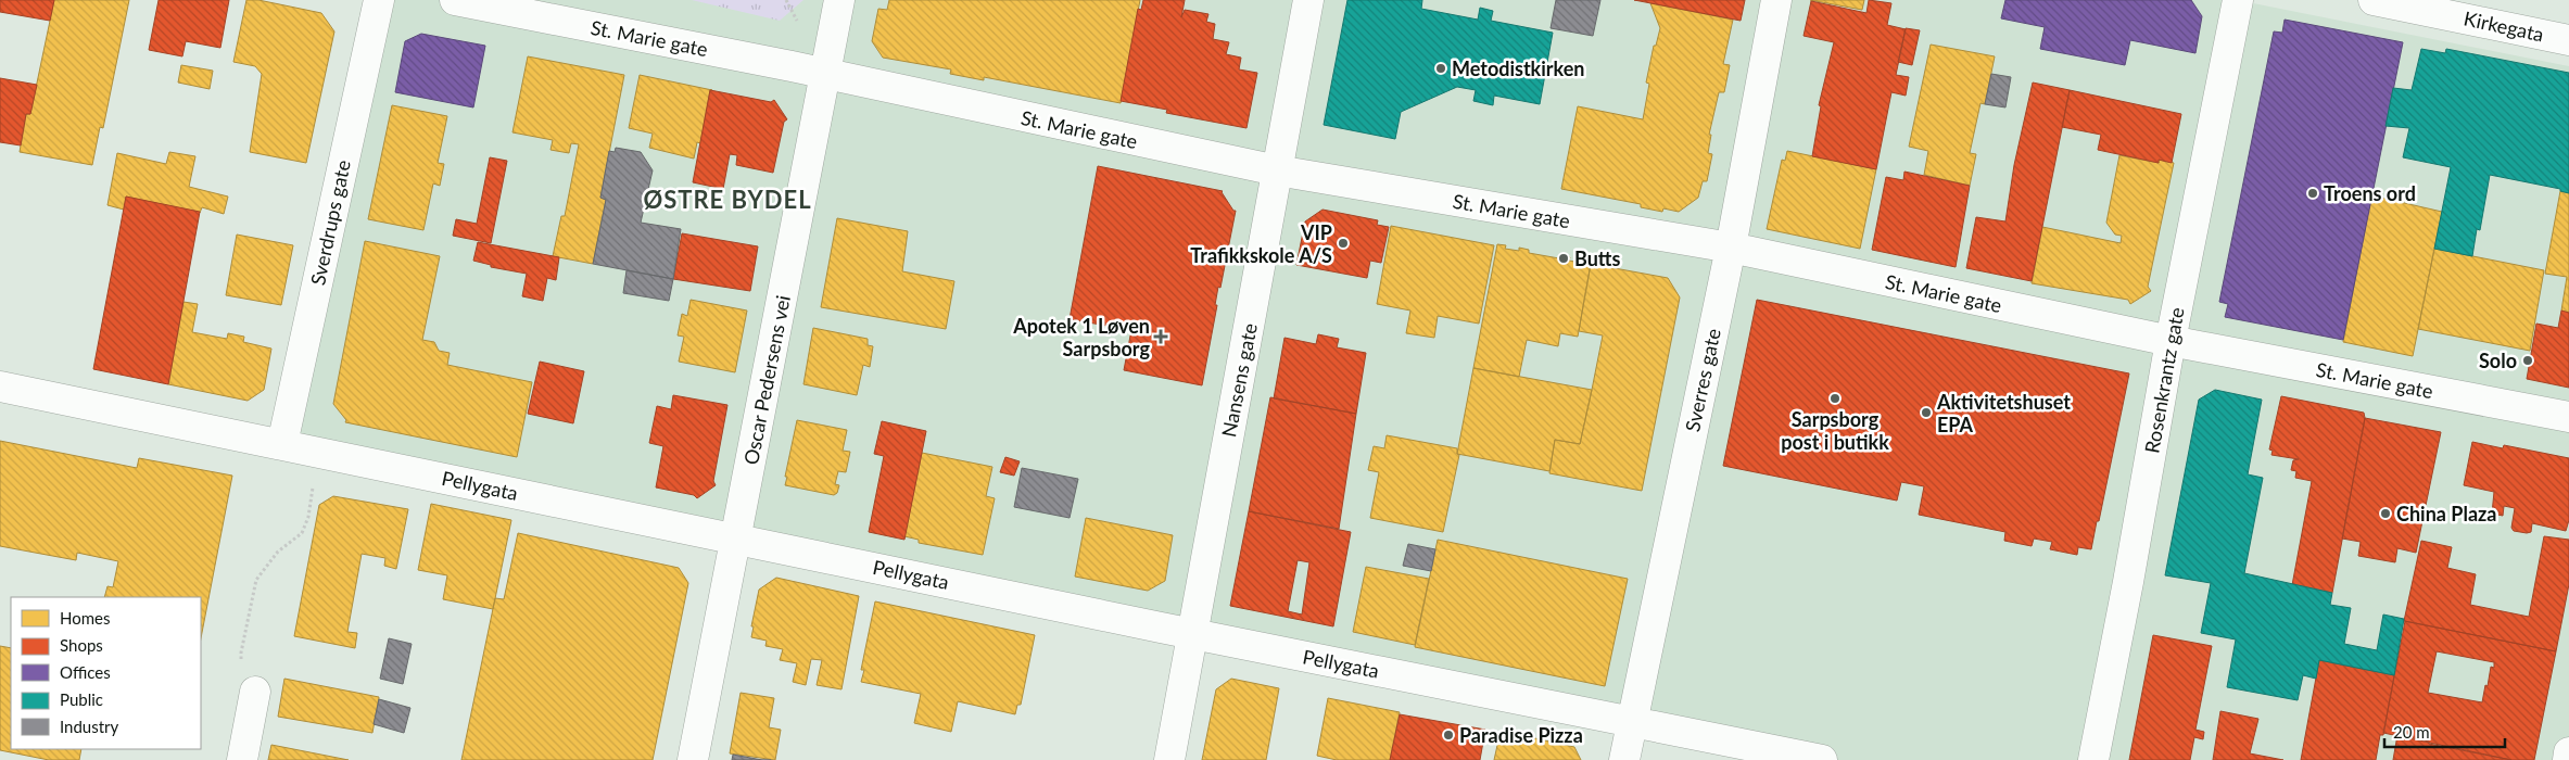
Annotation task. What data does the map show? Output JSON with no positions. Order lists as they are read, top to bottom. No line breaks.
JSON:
{"streets":{"street":["Kirkegata","St. Marie gate","Sverdrups gate","Oscar Pedersens vei","Nansens gate","Sverres gate","Rosenkrantz gate","Pellygata"]},"crossings":[["St. Marie gate","Oscar Pedersens vei"],["St. Marie gate","Nansens gate"],["St. Marie gate","Sverres gate"],["St. Marie gate","Rosenkrantz gate"],["Sverdrups gate","Pellygata"],["Oscar Pedersens vei","Pellygata"],["Nansens gate","Pellygata"],["Sverres gate","Pellygata"]],"districts":["ØSTRE BYDEL"],"places":{"other":["Metodistkirken","Troens ord","VIP Trafikkskole A/S","Butts","Solo","Sarpsborg post i butikk","Aktivitetshuset EPA","China Plaza","Paradise Pizza"],"health":["Apotek 1 Løven Sarpsborg"]},"legend":["Homes","Shops","Offices","Public","Industry"],"scale_bar":"20 m"}
